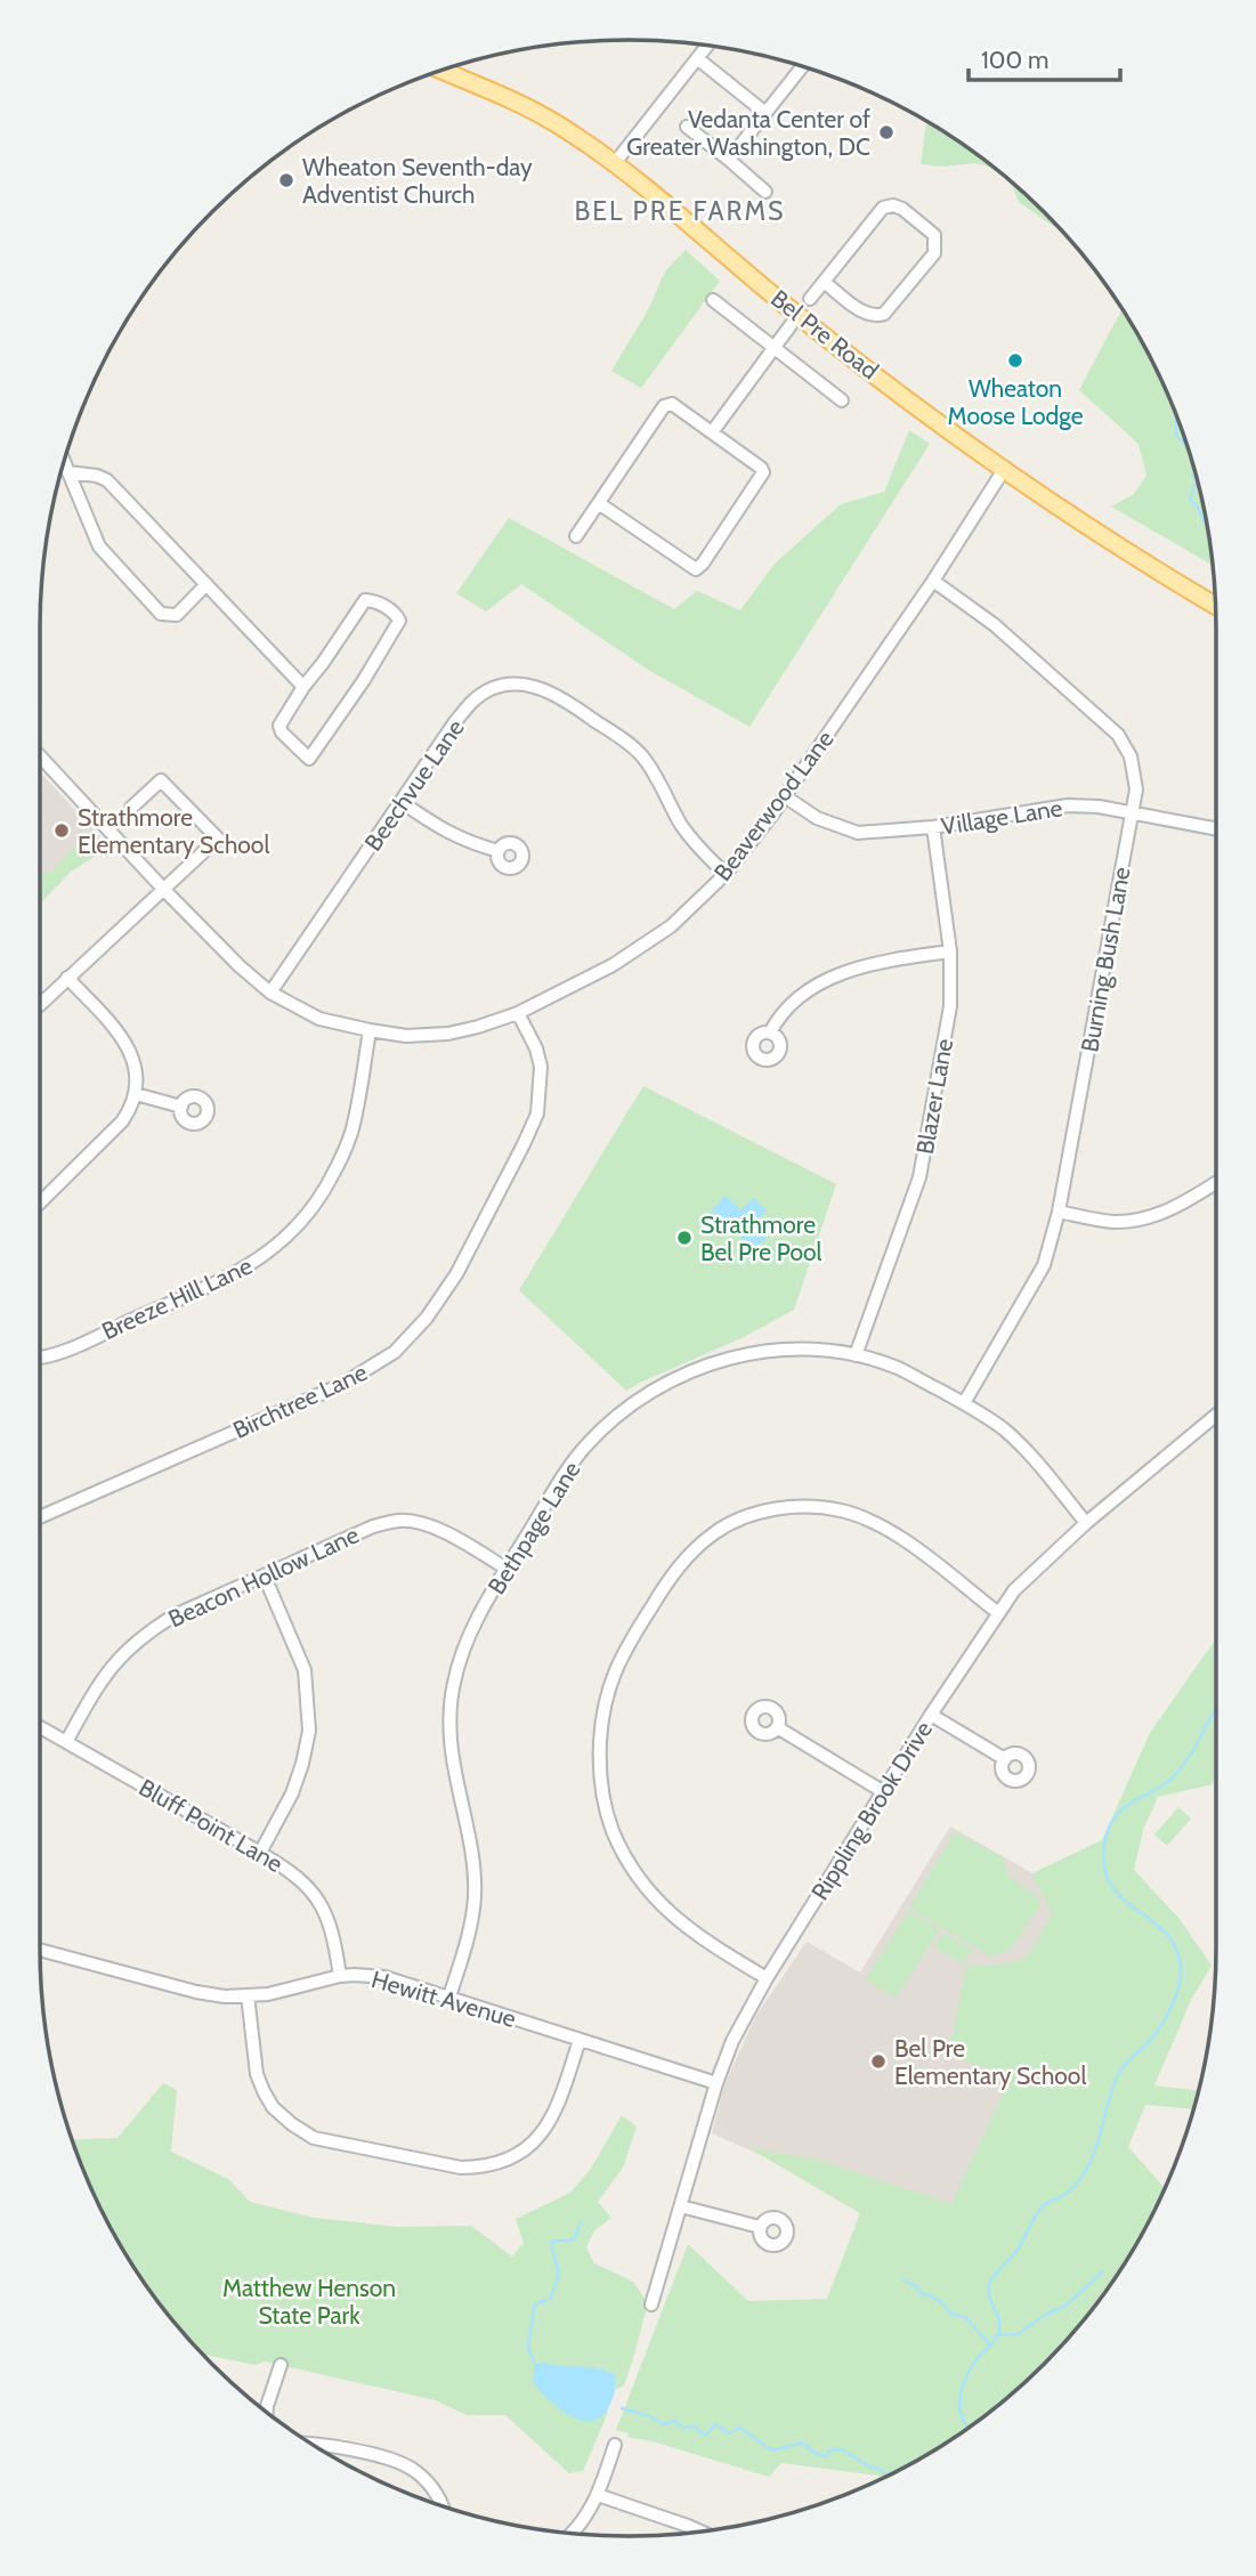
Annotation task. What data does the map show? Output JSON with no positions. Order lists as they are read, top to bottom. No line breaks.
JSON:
{"streets":{"main road":["Bel Pre Road"],"street":["Beechvue Lane","Beaverwood Lane","Village Lane","Burning Bush Lane","Blazer Lane","Breeze Hill Lane","Birchtree Lane","Bethpage Lane","Beacon Hollow Lane","Rippling Brook Drive","Bluff Point Lane","Hewitt Avenue"]},"crossings":[["Bel Pre Road","Beaverwood Lane"],["Beechvue Lane","Beaverwood Lane"],["Beaverwood Lane","Village Lane"],["Beaverwood Lane","Burning Bush Lane"],["Beaverwood Lane","Breeze Hill Lane"],["Beaverwood Lane","Birchtree Lane"],["Village Lane","Burning Bush Lane"],["Village Lane","Blazer Lane"],["Burning Bush Lane","Bethpage Lane"],["Blazer Lane","Bethpage Lane"],["Bethpage Lane","Beacon Hollow Lane"],["Bethpage Lane","Rippling Brook Drive"],["Bethpage Lane","Hewitt Avenue"],["Beacon Hollow Lane","Bluff Point Lane"],["Rippling Brook Drive","Hewitt Avenue"],["Bluff Point Lane","Hewitt Avenue"]],"districts":["BEL PRE FARMS"],"parks":["Matthew Henson State Park"],"places":["Vedanta Center of Greater Washington, DC","Wheaton Seventh-day Adventist Church","Wheaton Moose Lodge","Strathmore Elementary School","Strathmore Bel Pre Pool","Bel Pre Elementary School"],"scale_bar":"100 m"}
